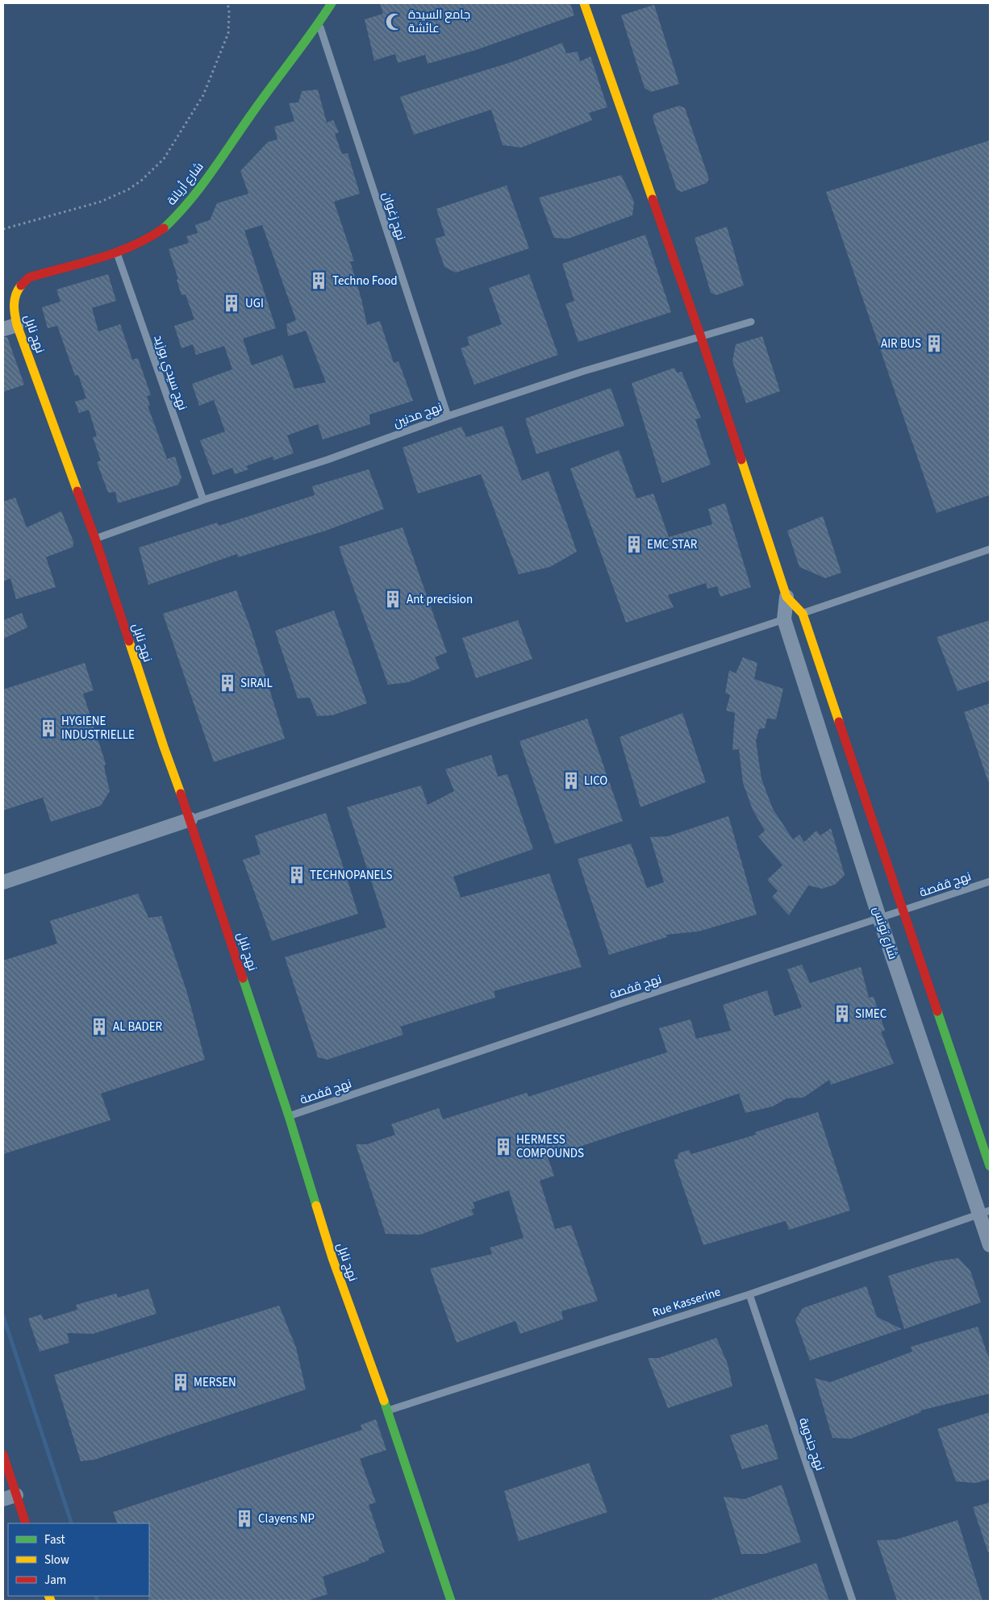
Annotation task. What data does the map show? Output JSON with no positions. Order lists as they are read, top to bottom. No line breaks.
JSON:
{"streets":{"street":["شارع أريانة","نهج نابل","شارع تونس"],"lane":["نهج زغوان","نهج سيدي بوزيد","نهج مدنين","نهج قفصة","Rue Kasserine","نهج جندوبة"]},"crossings":[["شارع أريانة","نهج زغوان"],["شارع أريانة","نهج نابل"],["شارع أريانة","نهج سيدي بوزيد"],["نهج زغوان","نهج مدنين"],["نهج نابل","نهج مدنين"],["نهج نابل","نهج قفصة"],["نهج نابل","Rue Kasserine"],["نهج سيدي بوزيد","نهج مدنين"],["نهج قفصة","شارع تونس"],["شارع تونس","Rue Kasserine"],["Rue Kasserine","نهج جندوبة"]],"places":{"mosque":["جامع السيدة عائشة"],"building":["Techno Food","UGI","AIR BUS","EMC STAR","Ant precision","SIRAIL","HYGIENE INDUSTRIELLE","LICO","TECHNOPANELS","SIMEC","AL BADER","HERMESS COMPOUNDS","MERSEN","Clayens NP"]},"legend":["Fast","Slow","Jam"]}
